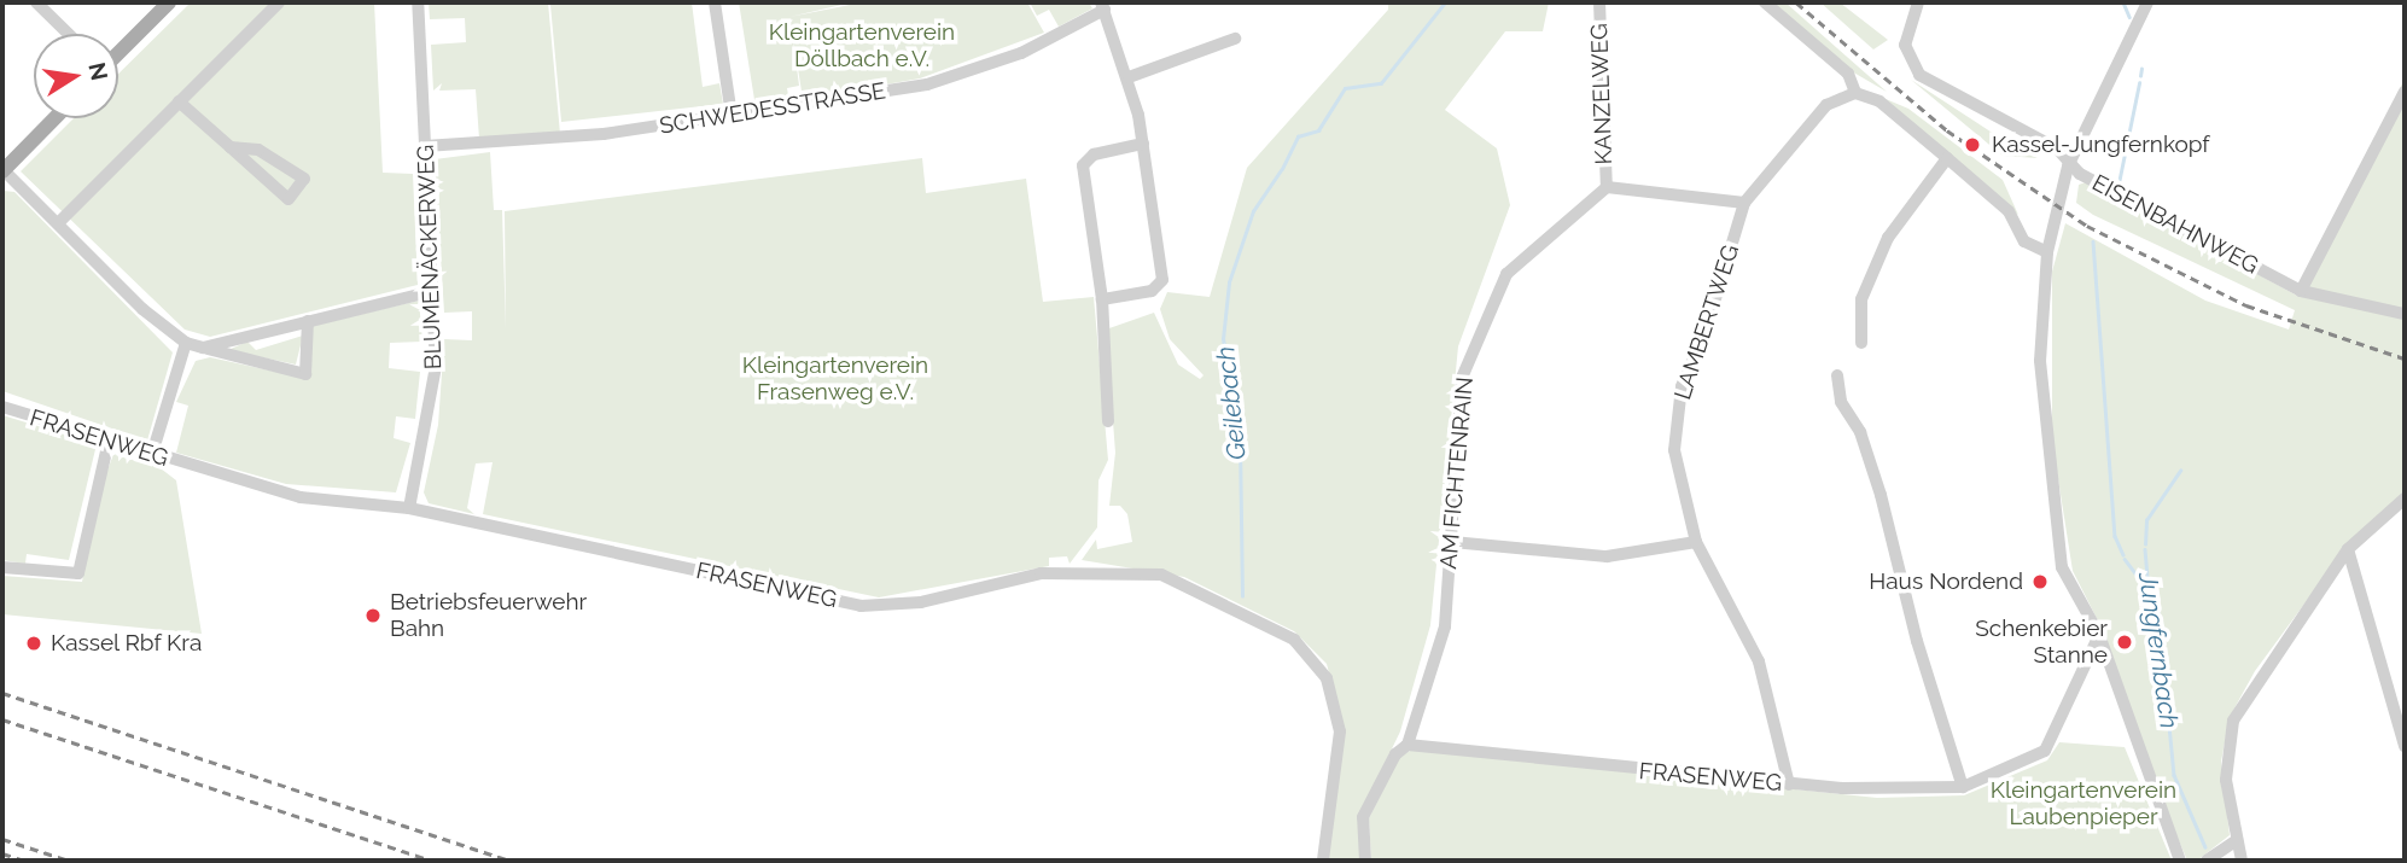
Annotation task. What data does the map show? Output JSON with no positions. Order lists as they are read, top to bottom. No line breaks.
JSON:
{"streets":{"street":["KANZELWEG","SCHWEDESSTRASSE","EISENBAHNWEG","BLUMENÄCKERWEG","LAMBERTWEG","FRASENWEG","AM FICHTENRAIN"]},"crossings":[["KANZELWEG","AM FICHTENRAIN"],["SCHWEDESSTRASSE","BLUMENÄCKERWEG"],["BLUMENÄCKERWEG","FRASENWEG"],["LAMBERTWEG","FRASENWEG"],["FRASENWEG","AM FICHTENRAIN"]],"water":["Geilebach","Jungfernbach"],"parks":["Kleingartenverein Döllbach e.V.","Kleingartenverein Frasenweg e.V.","Kleingartenverein Laubenpieper"],"places":["Kassel-Jungfernkopf","Haus Nordend","Betriebsfeuerwehr Bahn","Schenkebier Stanne","Kassel Rbf Kra"],"north":"right"}
